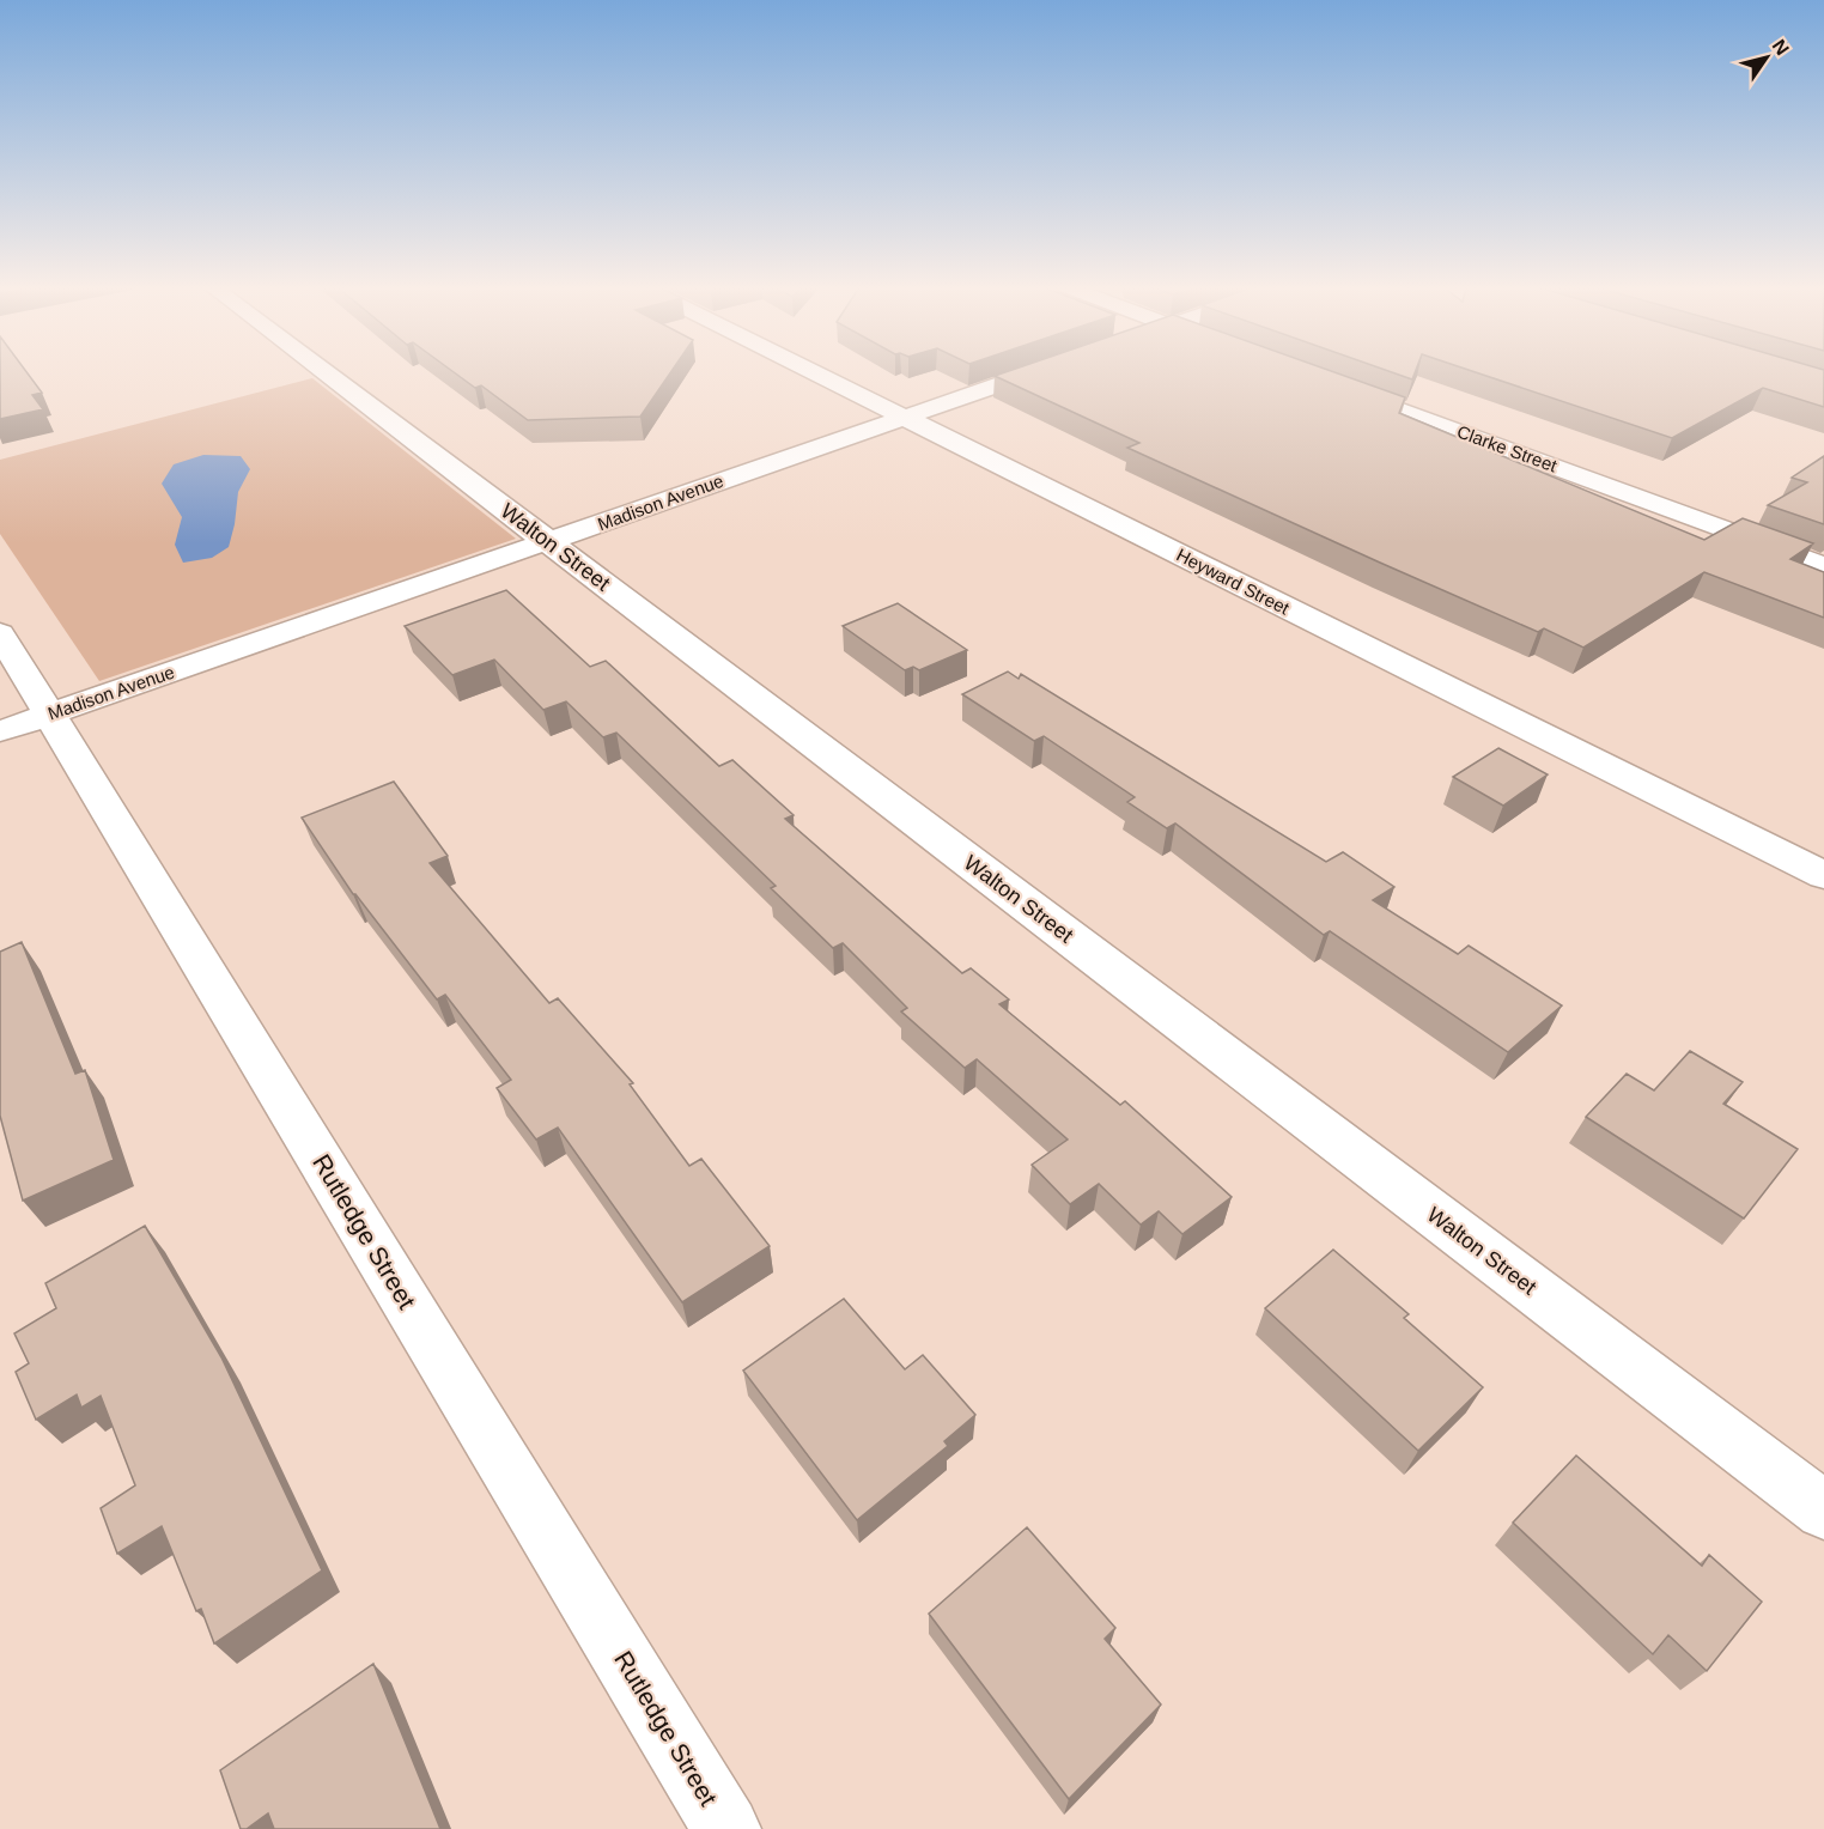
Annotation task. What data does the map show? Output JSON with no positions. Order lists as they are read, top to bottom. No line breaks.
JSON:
{"streets":{"street":["Clarke Street","Madison Avenue","Walton Street","Heyward Street","Rutledge Street"]},"crossings":[["Madison Avenue","Walton Street"],["Madison Avenue","Heyward Street"],["Madison Avenue","Rutledge Street"]],"north":"top right"}
